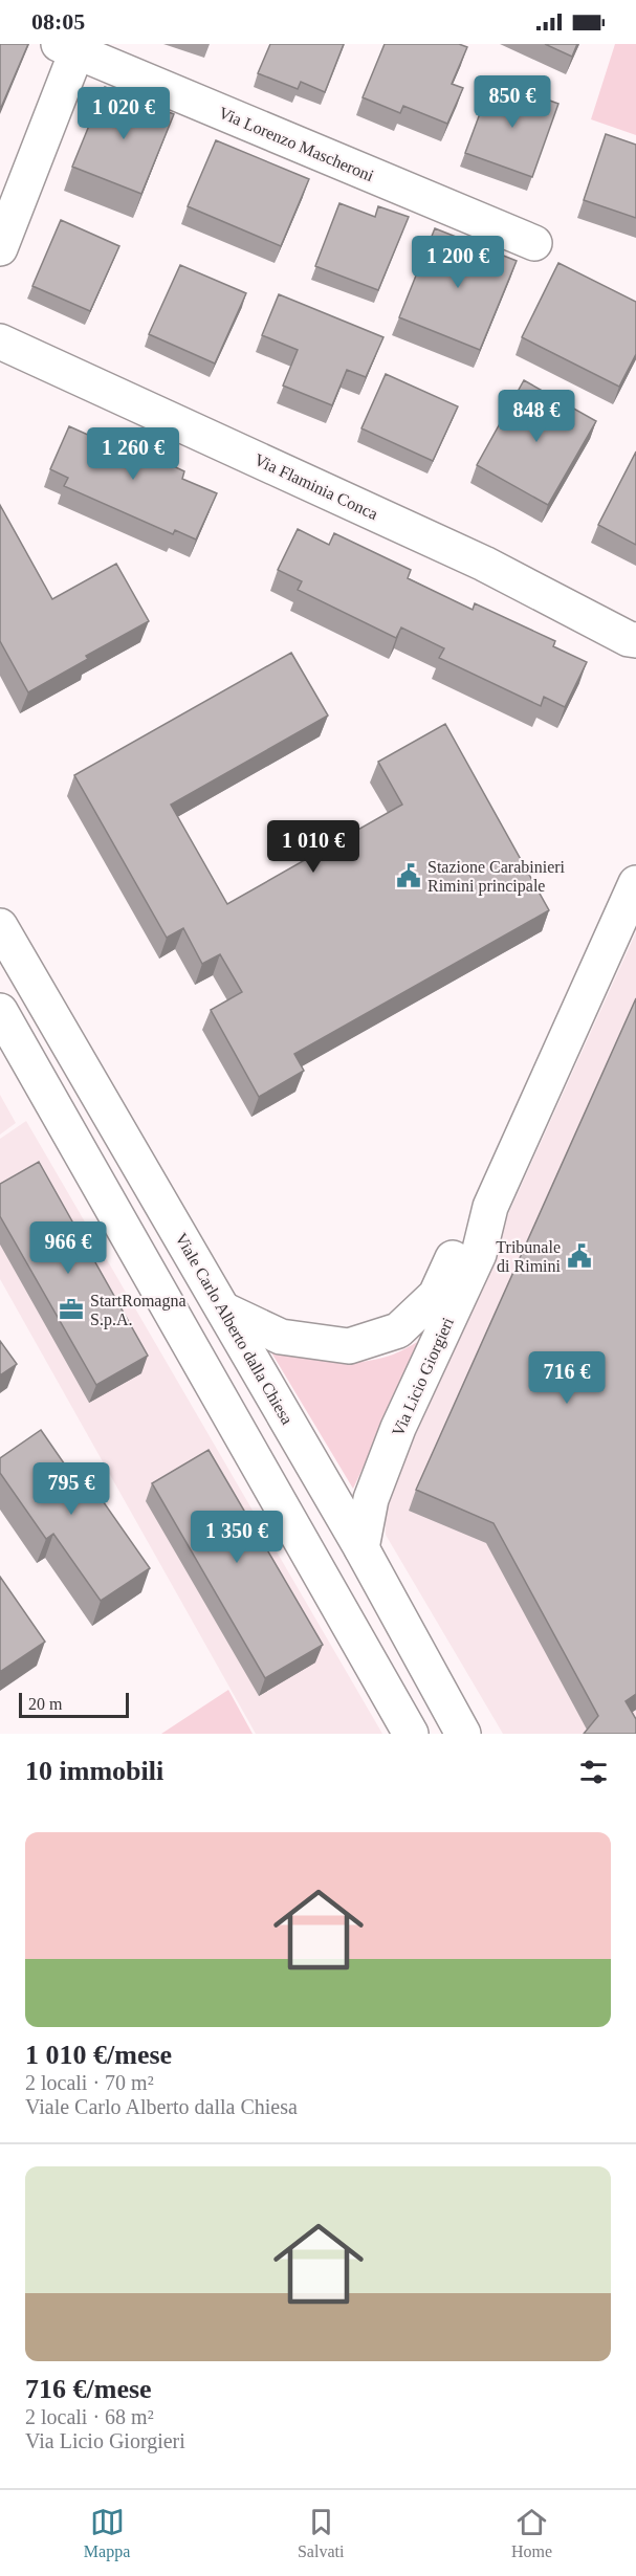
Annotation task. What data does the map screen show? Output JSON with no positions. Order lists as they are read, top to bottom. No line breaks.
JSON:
{"streets":{"street":["Via Lorenzo Mascheroni","Via Flaminia Conca","Viale Carlo Alberto dalla Chiesa","Via Licio Giorgieri"]},"crossings":[["Viale Carlo Alberto dalla Chiesa","Via Licio Giorgieri"]],"places":{"public building":["Stazione Carabinieri Rimini principale","Tribunale di Rimini"],"office":["StartRomagna S.p.A."]},"scale_bar":"20 m","page":{"status":"08:05","price":["850 €","1 020 €","1 200 €","848 €","1 260 €","1 010 €","966 €","716 €","795 €","1 350 €"],"scale":"20 m","heading":"10 immobili","list":[{"name":"1 010 €/mese","note":"2 locali · 70 m² · Viale Carlo Alberto dalla Chiesa"},{"name":"716 €/mese","note":"2 locali · 68 m² · Via Licio Giorgieri"}],"tabs":["Mappa","Salvati","Home"]}}
